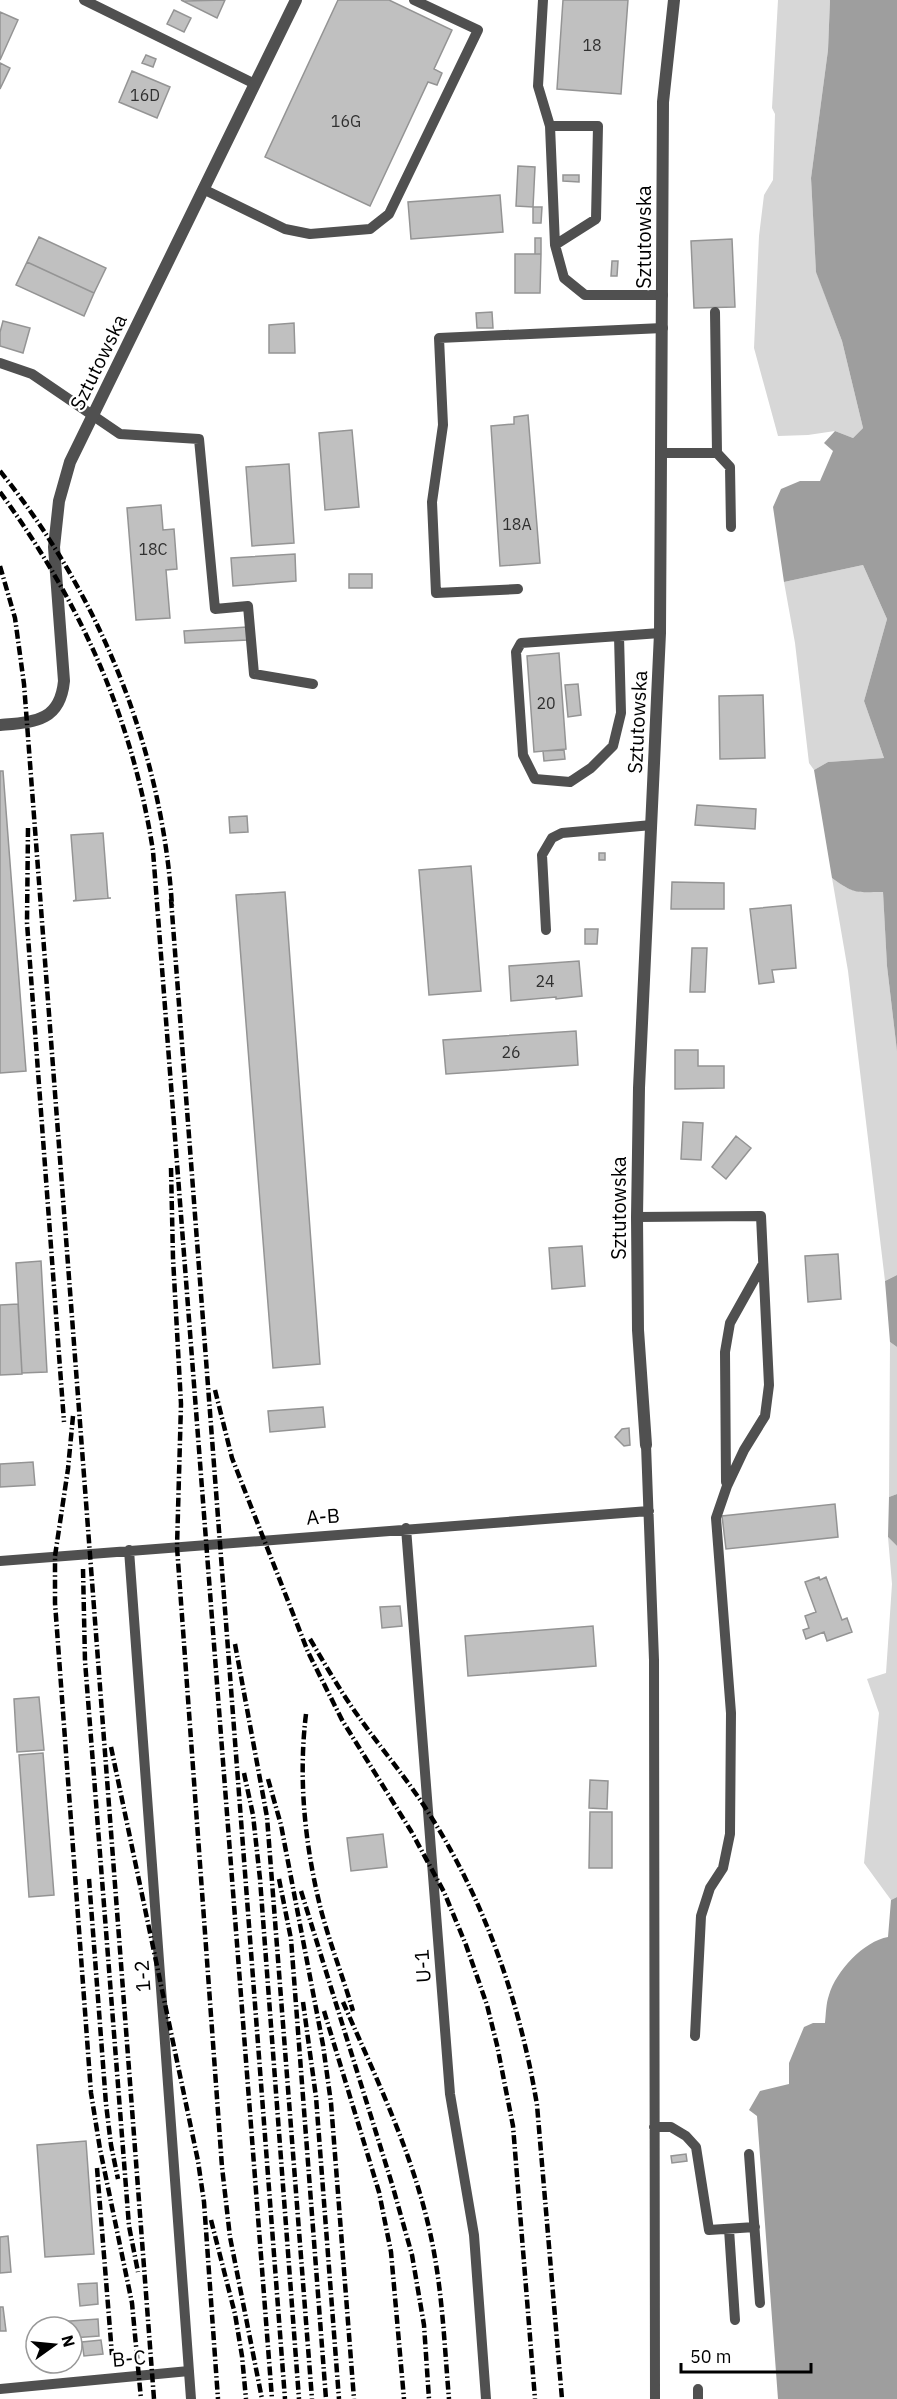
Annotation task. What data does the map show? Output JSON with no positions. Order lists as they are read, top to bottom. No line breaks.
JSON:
{"streets":{"street":["Sztutowska"],"lane":["A-B","U-1","1-2","B-C"]},"crossings":[["A-B","U-1"],["A-B","1-2"],["1-2","B-C"]],"house_numbers":["18","16D","16G","18A","18C","20","24","26"],"scale_bar":"50 m","north":"right"}
